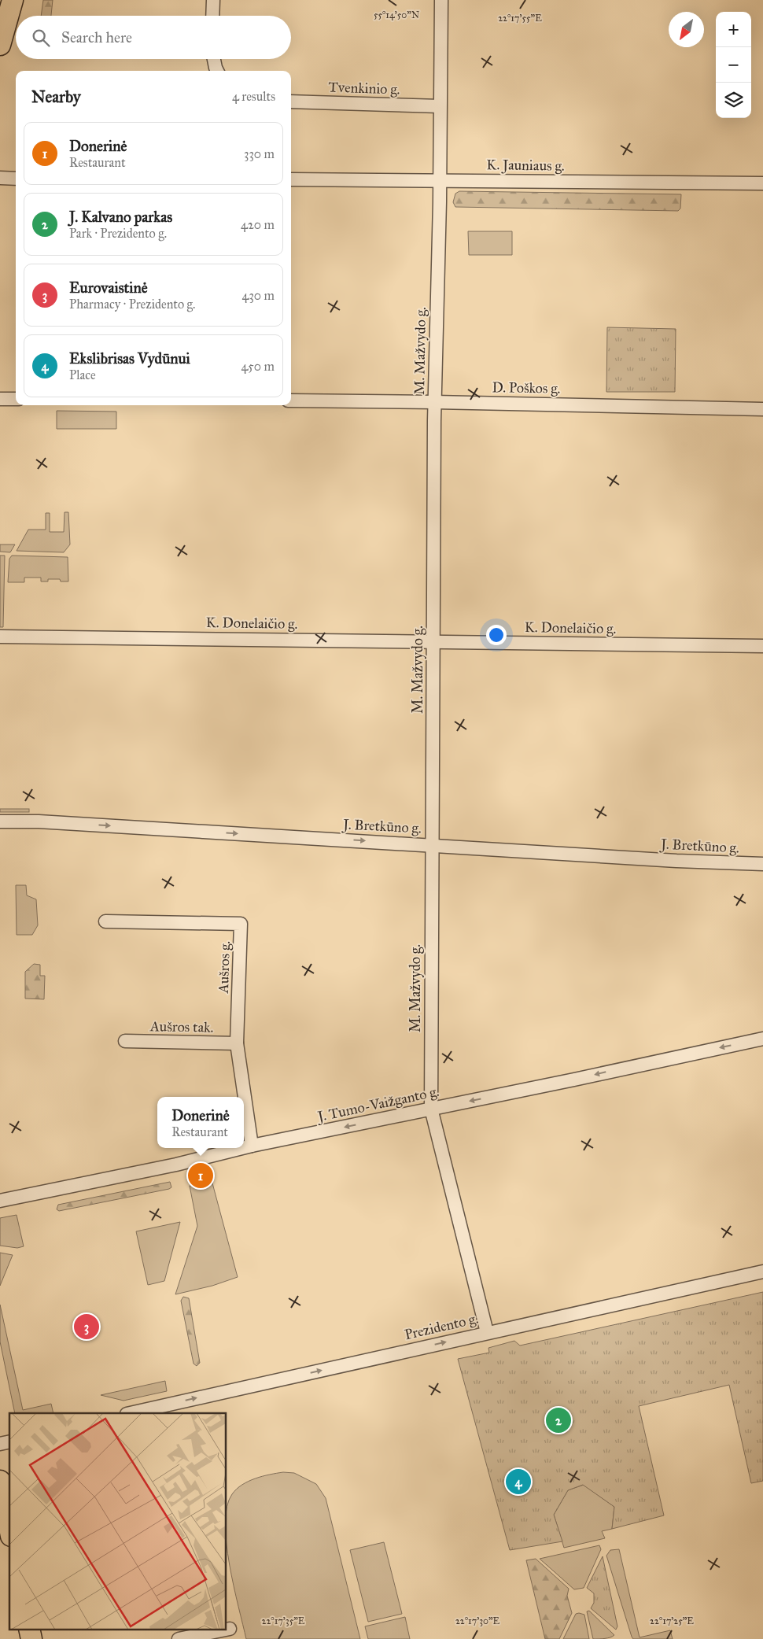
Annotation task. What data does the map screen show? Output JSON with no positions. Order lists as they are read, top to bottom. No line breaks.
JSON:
{"streets":{"street":["Tvenkinio g.","K. Jauniaus g.","M. Mažvydo g.","D. Poškos g.","K. Donelaičio g.","J. Bretkūno g.","Aušros g.","Aušros tak.","J. Tumo-Vaižganto g.","Prezidento g."]},"crossings":[["Tvenkinio g.","M. Mažvydo g."],["K. Jauniaus g.","M. Mažvydo g."],["M. Mažvydo g.","D. Poškos g."],["M. Mažvydo g.","K. Donelaičio g."],["M. Mažvydo g.","J. Bretkūno g."],["M. Mažvydo g.","J. Tumo-Vaižganto g."],["M. Mažvydo g.","Prezidento g."],["Aušros g.","Aušros tak."],["Aušros g.","J. Tumo-Vaižganto g."]],"one_way":["J. Bretkūno g.","J. Tumo-Vaižganto g.","Prezidento g."],"north":"bottom left","page":{"map_buttons":["+","−"],"search":"Search here","heading":["Nearby","4 results"],"list":[{"mark":"1","name":"Donerinė","note":"Restaurant","value":"330 m"},{"mark":"2","name":"J. Kalvano parkas","note":"Park · Prezidento g.","value":"420 m"},{"mark":"3","name":"Eurovaistinė","note":"Pharmacy · Prezidento g.","value":"430 m"},{"mark":"4","name":"Ekslibrisas Vydūnui","note":"Place","value":"450 m"}],"popup":["Donerinė","Restaurant"],"pins":["1","3","2","4"]},"coordinates":["55°14'50\"N","22°17'55\"E","22°17'35\"E","22°17'30\"E","22°17'25\"E"]}
